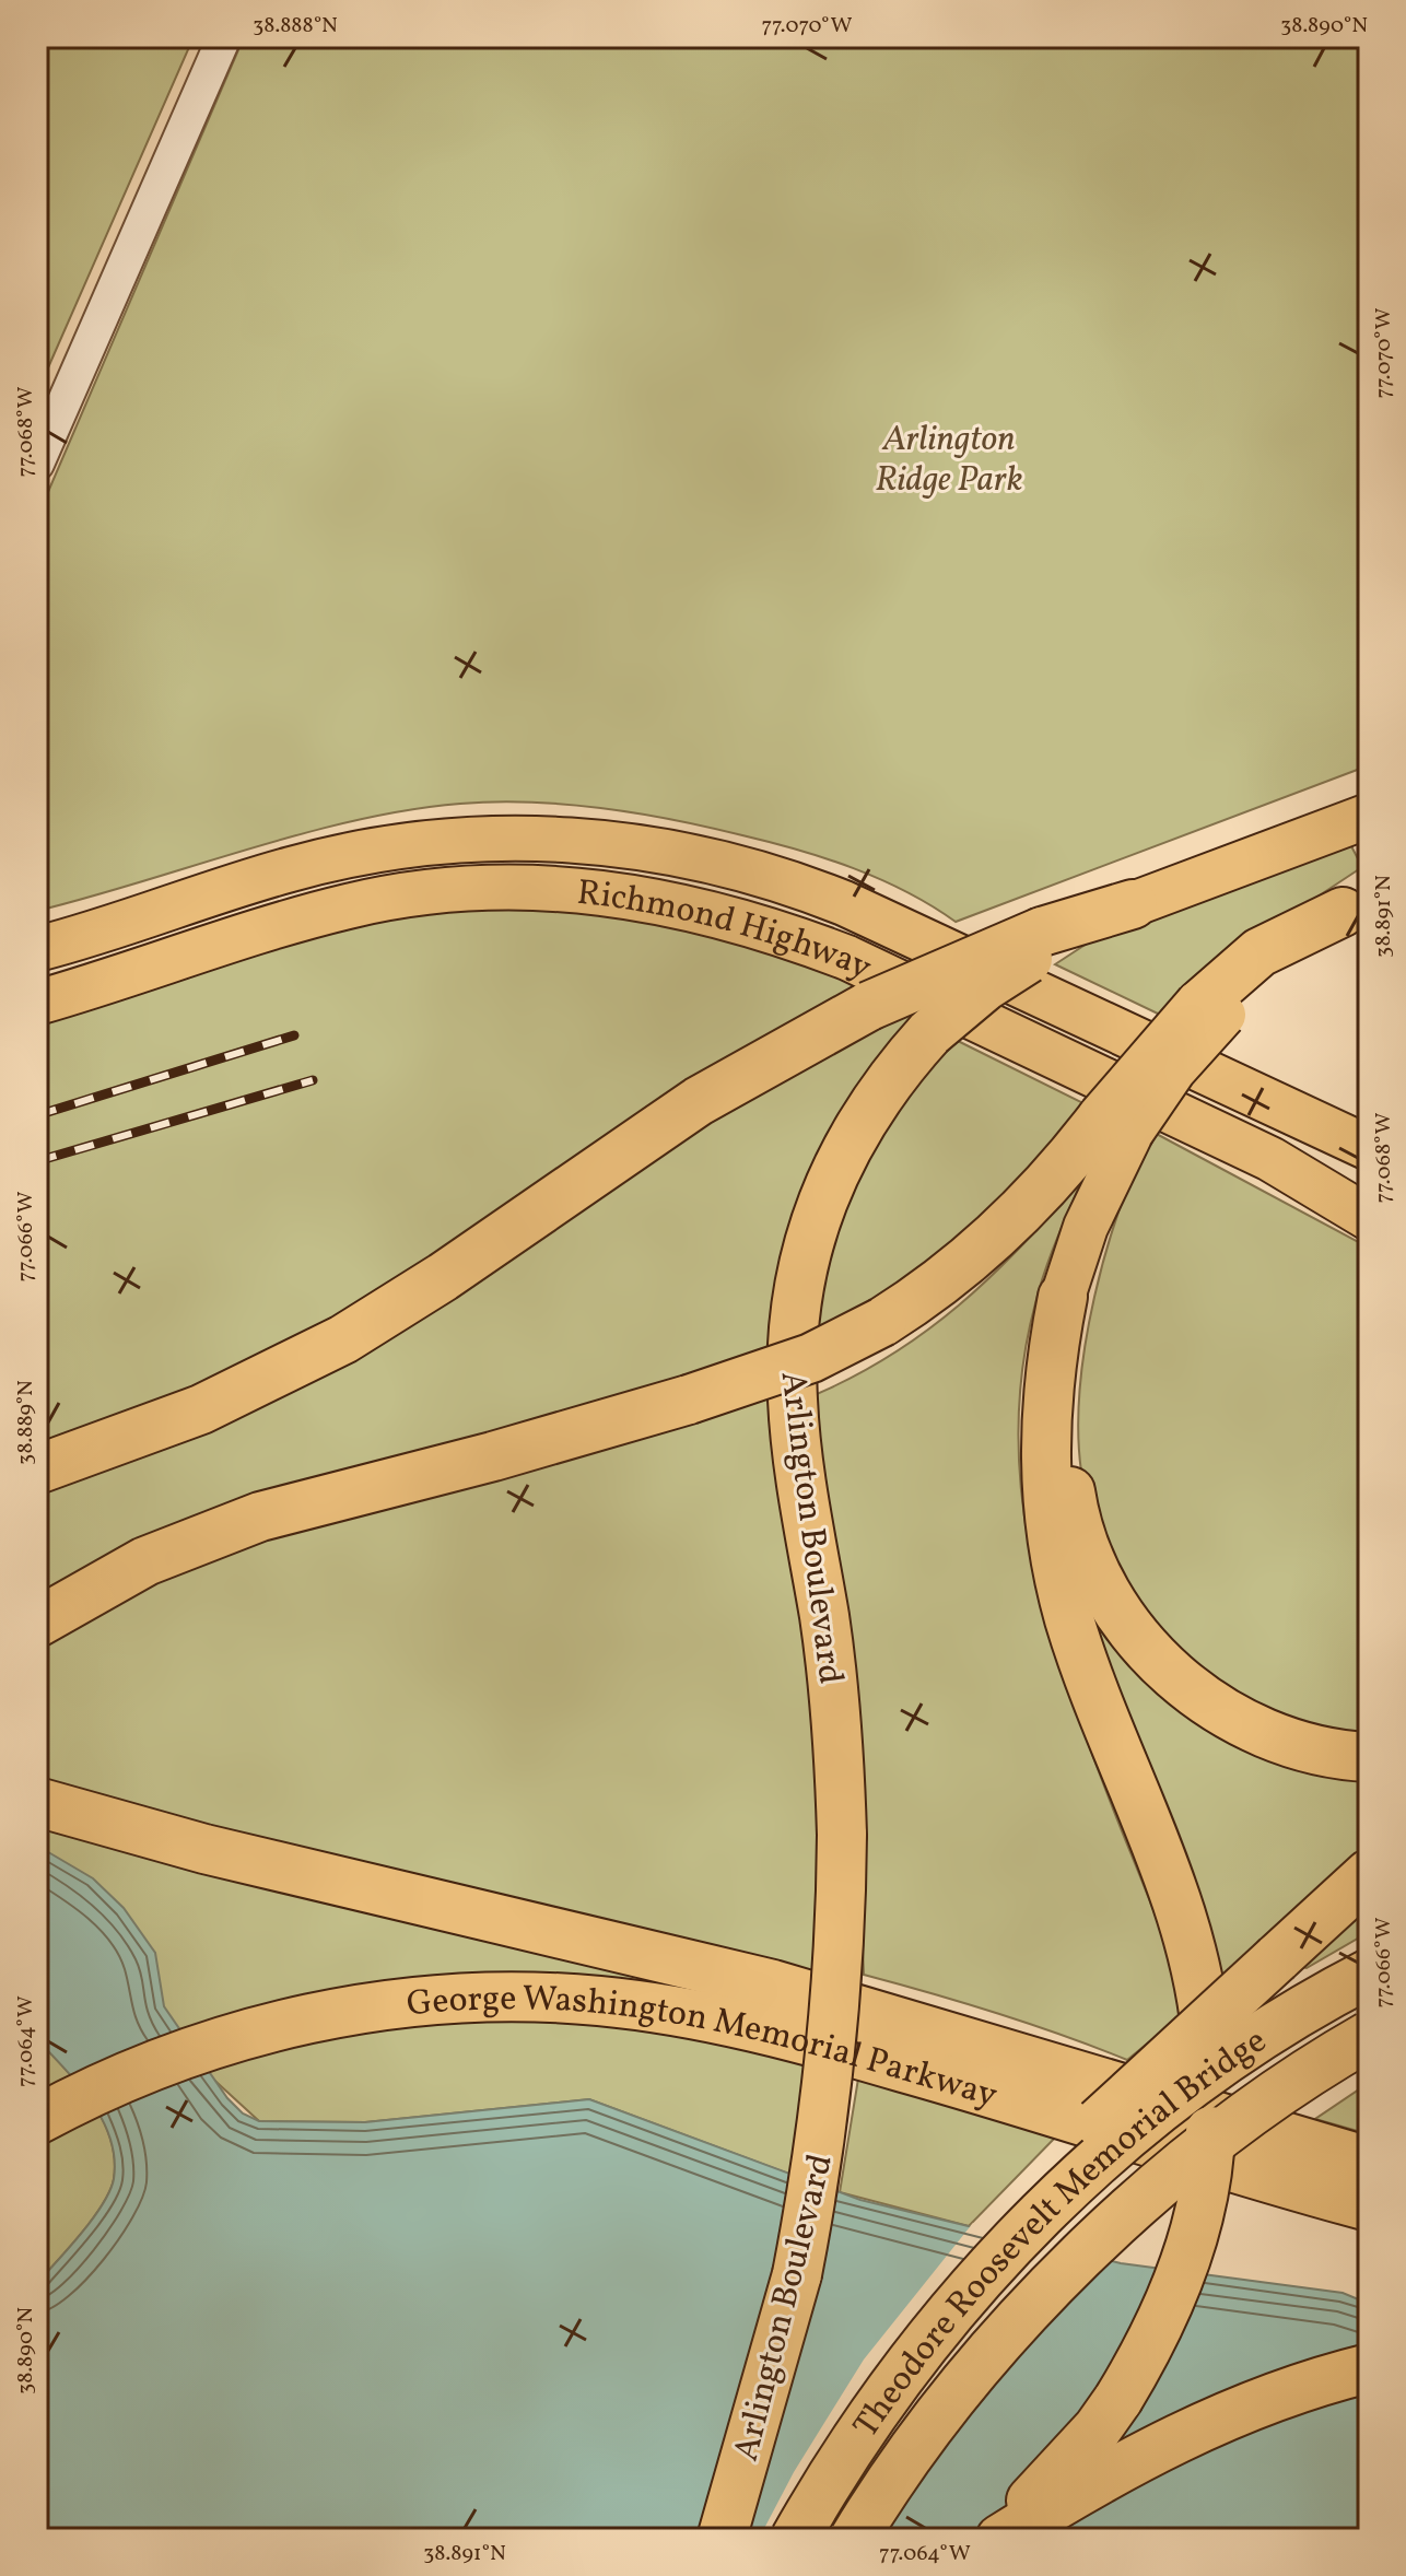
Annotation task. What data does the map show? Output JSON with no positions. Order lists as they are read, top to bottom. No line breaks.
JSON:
{"streets":{"highway":["Richmond Highway","Arlington Boulevard","George Washington Memorial Parkway","Theodore Roosevelt Memorial Bridge"]},"parks":["Arlington Ridge Park"],"coordinates":["38.888°N","77.070°W","38.890°N","77.068°W","38.891°N","77.066°W","38.889°N","77.064°W"]}
